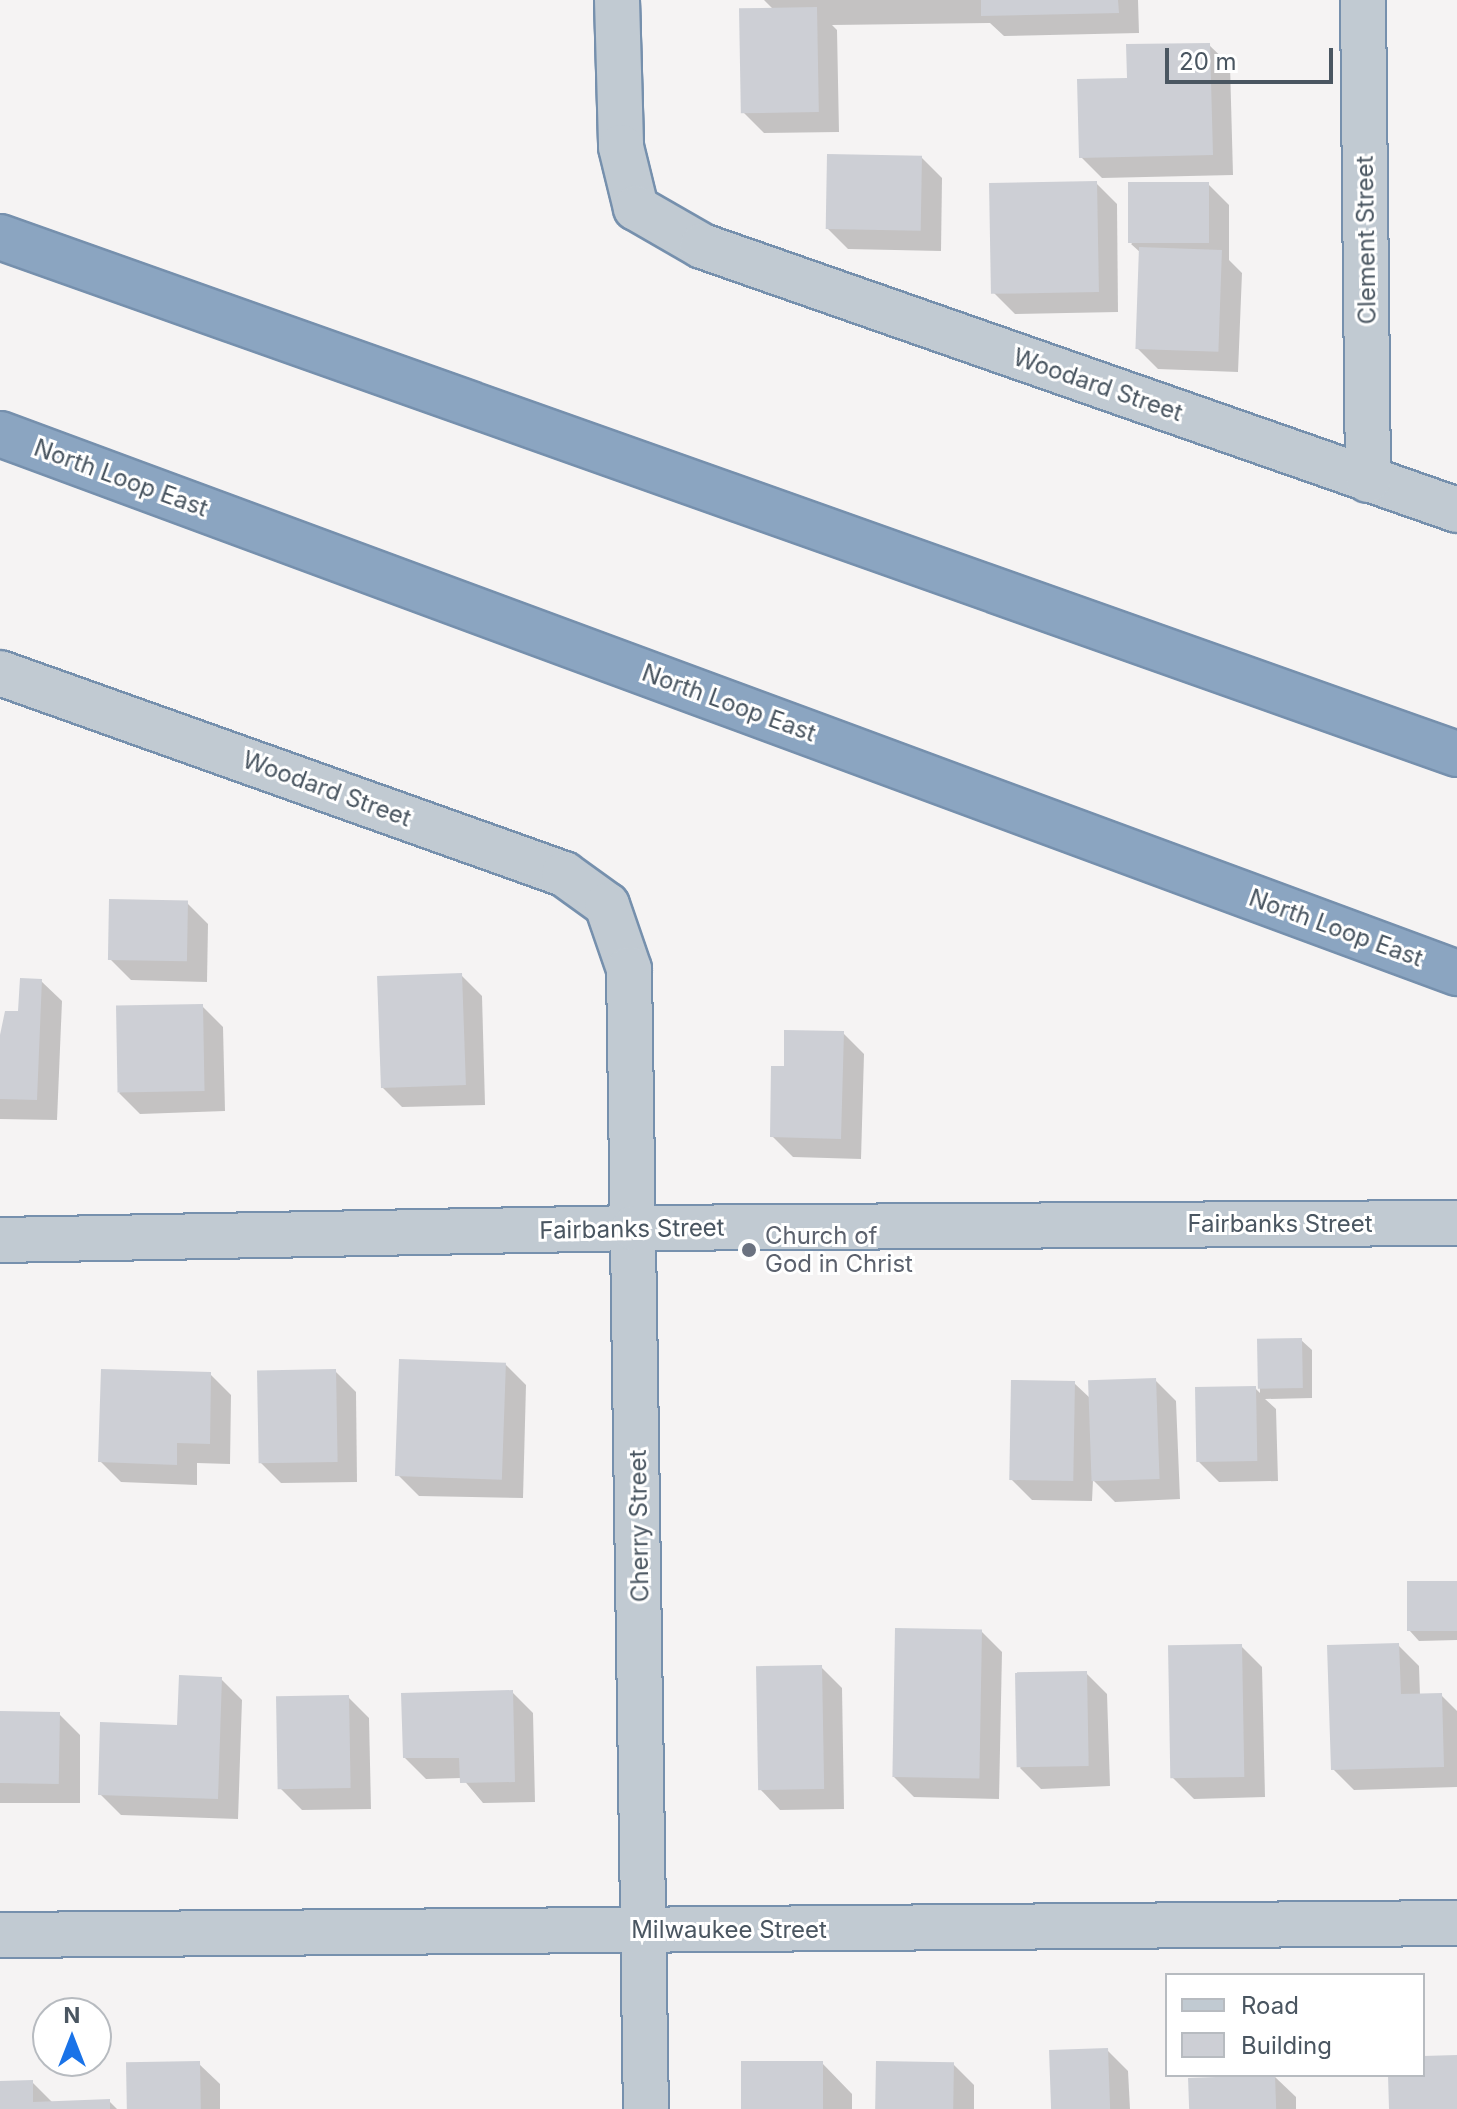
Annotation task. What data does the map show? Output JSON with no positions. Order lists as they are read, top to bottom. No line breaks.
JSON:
{"streets":{"highway":["North Loop East"],"street":["Clement Street","Woodard Street","Fairbanks Street","Cherry Street","Milwaukee Street"]},"crossings":[["Clement Street","Woodard Street"],["Woodard Street","Cherry Street"],["Fairbanks Street","Cherry Street"],["Cherry Street","Milwaukee Street"]],"places":["Church of God in Christ"],"legend":["Road","Building"],"scale_bar":"20 m","north":"top"}
